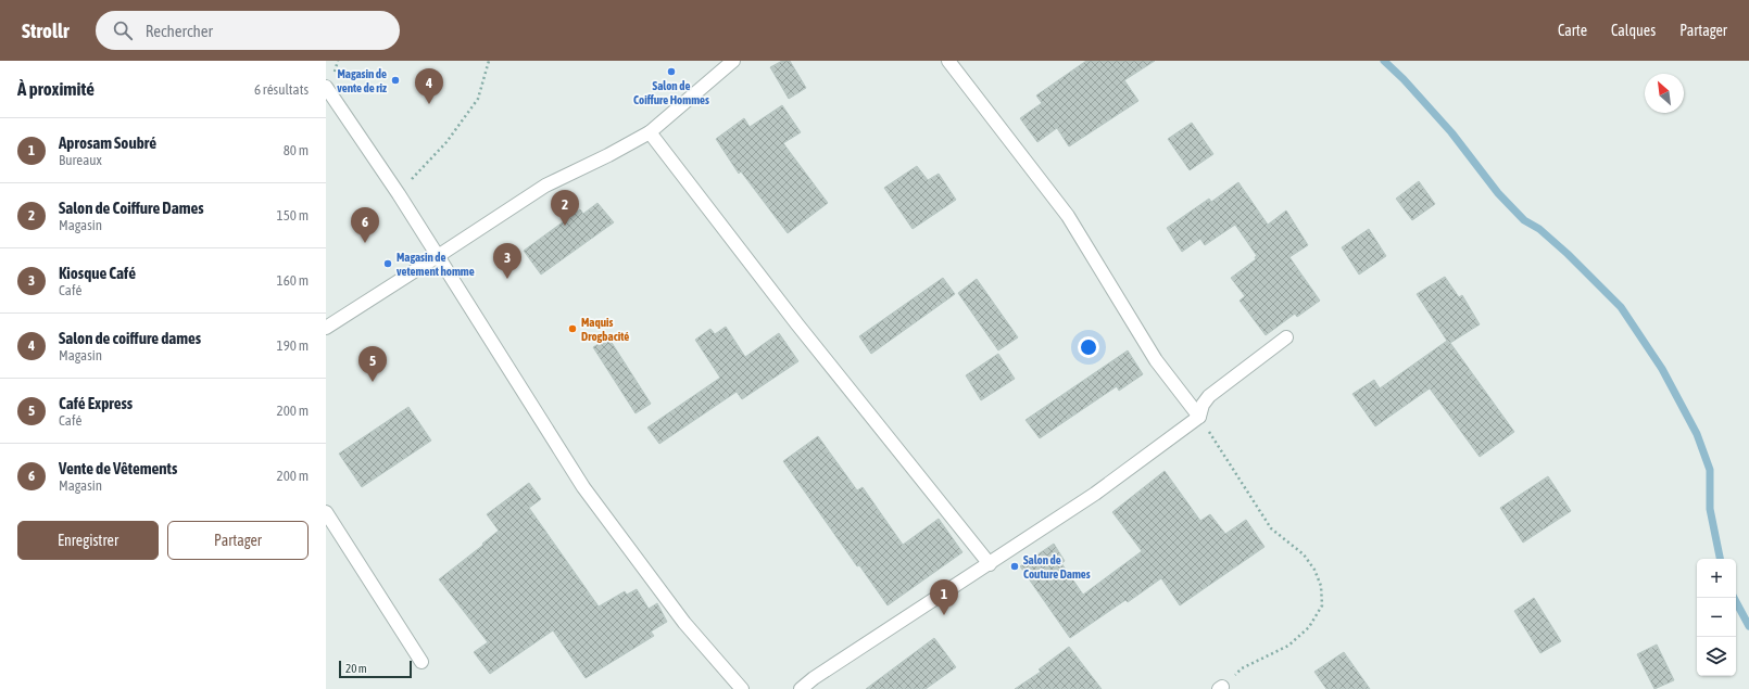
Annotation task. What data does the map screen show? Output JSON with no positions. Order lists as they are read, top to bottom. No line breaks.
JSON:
{"places":["Salon de Coiffure Hommes","Magasin de vente de riz","Magasin de vetement homme","Maquis Drogbacité","Salon de Couture Dames"],"scale_bar":"20 m","north":"top left","page":{"header":"Strollr","search":"Rechercher","nav":["Carte","Calques","Partager"],"heading":["À proximité","6 résultats"],"pins":["4","2","6","3","5","1"],"list":[{"mark":"1","name":"Aprosam Soubré","note":"Bureaux","value":"80 m"},{"mark":"2","name":"Salon de Coiffure Dames","note":"Magasin","value":"150 m"},{"mark":"3","name":"Kiosque Café","note":"Café","value":"160 m"},{"mark":"4","name":"Salon de coiffure dames","note":"Magasin","value":"190 m"},{"mark":"5","name":"Café Express","note":"Café","value":"200 m"},{"mark":"6","name":"Vente de Vêtements","note":"Magasin","value":"200 m"}],"buttons":["Enregistrer","Partager"],"map_buttons":["+","−"],"scale":"20 m"}}
